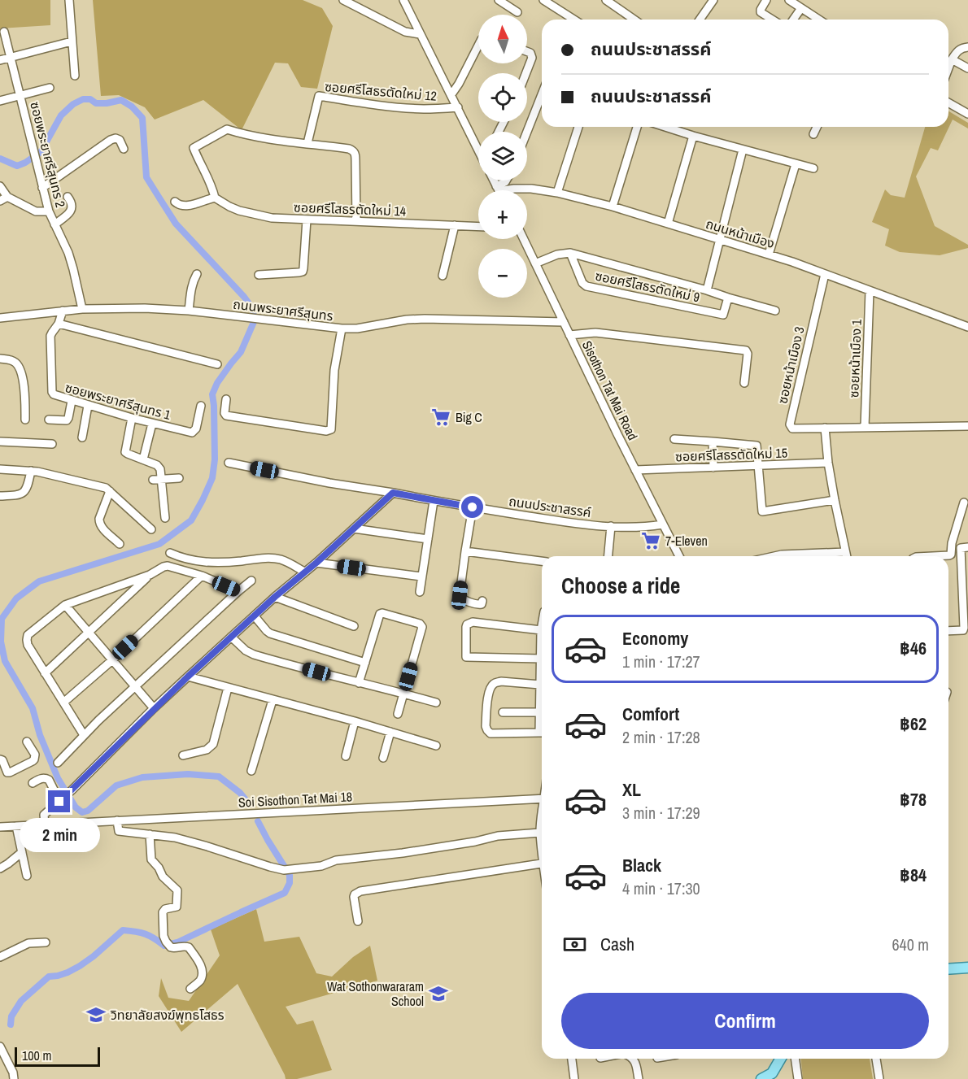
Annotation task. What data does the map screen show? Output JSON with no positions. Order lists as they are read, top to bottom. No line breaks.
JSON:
{"streets":{"street":["ซอยศรีโสธรตัดใหม่ 12","ซอยพระยาศรีสุนทร 2","ซอยศรีโสธรตัดใหม่ 14","ถนนหน้าเมือง","ซอยศรีโสธรตัดใหม่ 9","ถนนพระยาศรีสุนทร","ซอยหน้าเมือง 1","ซอยหน้าเมือง 3","Sisothon Tat Mai Road","ซอยพระยาศรีสุนทร 1","ซอยศรีโสธรตัดใหม่ 15","ถนนประชาสรรค์","Soi Sisothon Tat Mai 18"]},"crossings":[["ซอยพระยาศรีสุนทร 2","ถนนพระยาศรีสุนทร"],["ถนนหน้าเมือง","ซอยหน้าเมือง 1"],["ถนนหน้าเมือง","ซอยหน้าเมือง 3"],["ซอยศรีโสธรตัดใหม่ 9","Sisothon Tat Mai Road"],["ถนนพระยาศรีสุนทร","Sisothon Tat Mai Road"],["ถนนพระยาศรีสุนทร","ซอยพระยาศรีสุนทร 1"],["ซอยหน้าเมือง 1","ซอยหน้าเมือง 3"],["Sisothon Tat Mai Road","ซอยศรีโสธรตัดใหม่ 15"],["Sisothon Tat Mai Road","ถนนประชาสรรค์"]],"places":{"supermarket":["Big C","7-Eleven"],"school or university":["Wat Sothonwararam School","วิทยาลัยสงฆ์พุทธโสธร"]},"scale_bar":"100 m","north":"top","page":{"map_buttons":["+","−"],"banner":["ถนนประชาสรรค์","ถนนประชาสรรค์"],"heading":"Choose a ride","list":[{"name":"Economy","note":"1 min · 17:27","value":"฿46"},{"name":"Comfort","note":"2 min · 17:28","value":"฿62"},{"name":"XL","note":"3 min · 17:29","value":"฿78"},{"name":"Black","note":"4 min · 17:30","value":"฿84"}],"bubble":"2 min","pay":["Cash","640 m"],"buttons":"Confirm","scale":"100 m"}}
